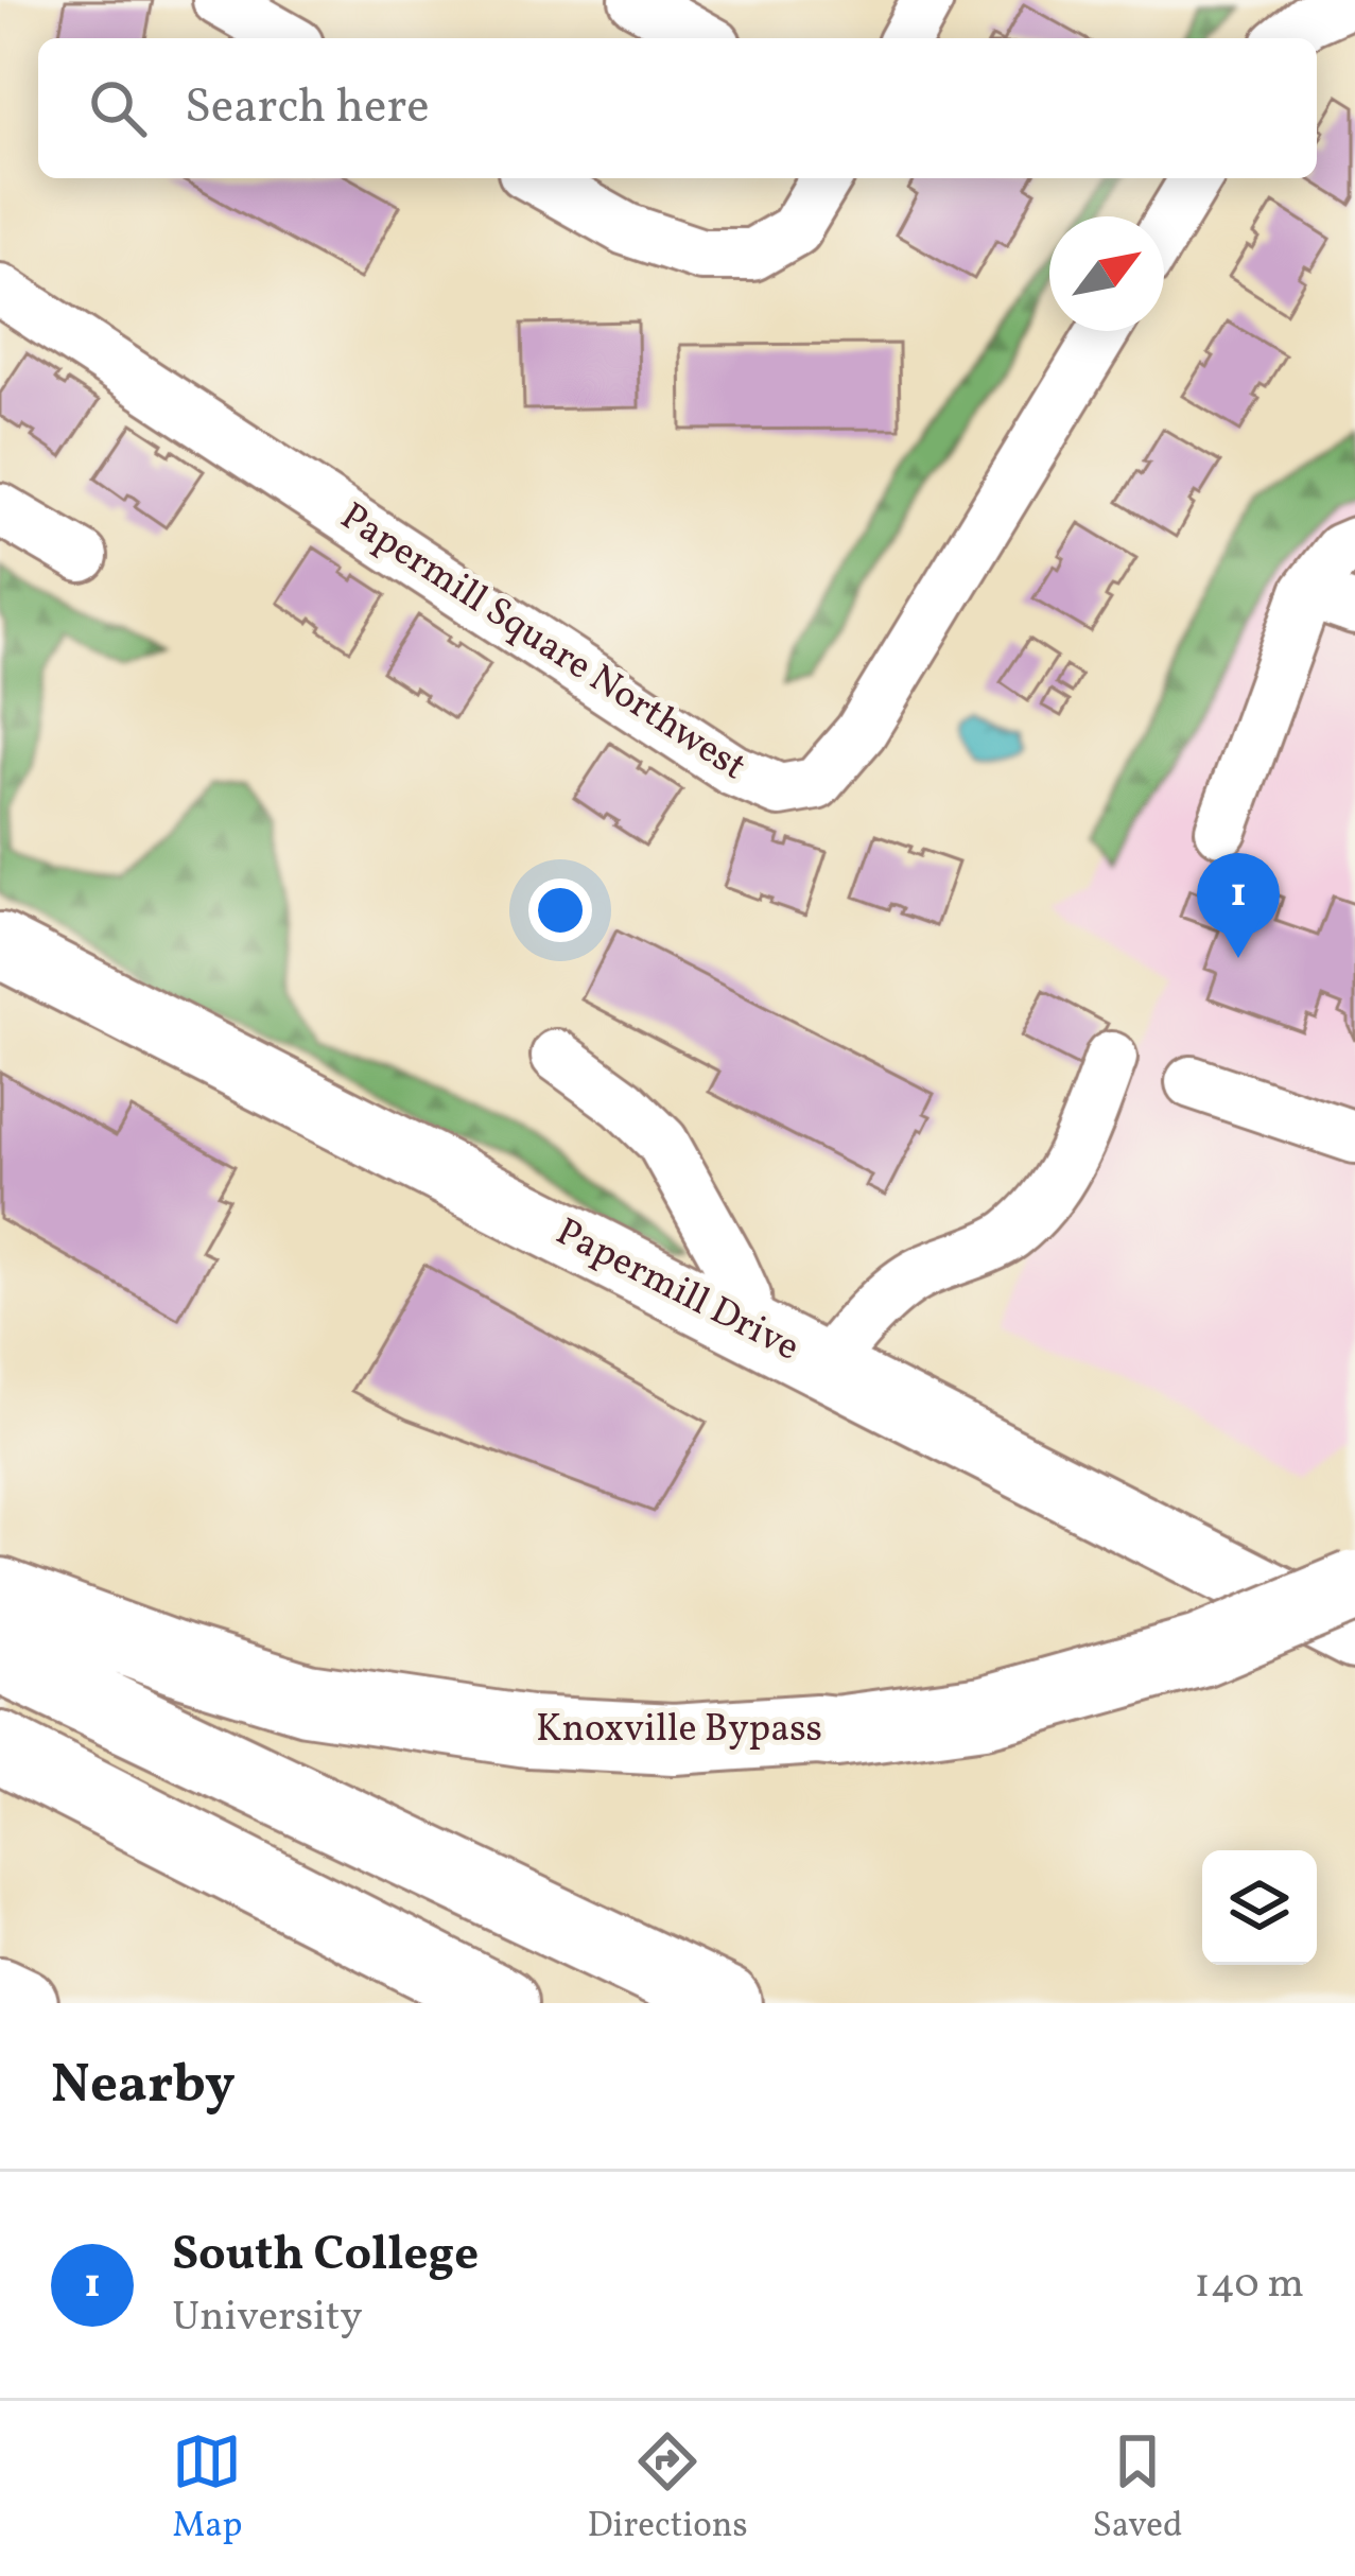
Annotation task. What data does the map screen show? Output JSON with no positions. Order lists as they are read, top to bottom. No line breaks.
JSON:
{"streets":{"highway":["Knoxville Bypass"],"main road":["Papermill Drive"],"street":["Papermill Square Northwest"]},"north":"top right","page":{"search":"Search here","pins":"1","heading":"Nearby","list":[{"mark":"1","name":"South College","note":"University","value":"140 m"}],"nav":["Map","Directions","Saved"]}}
